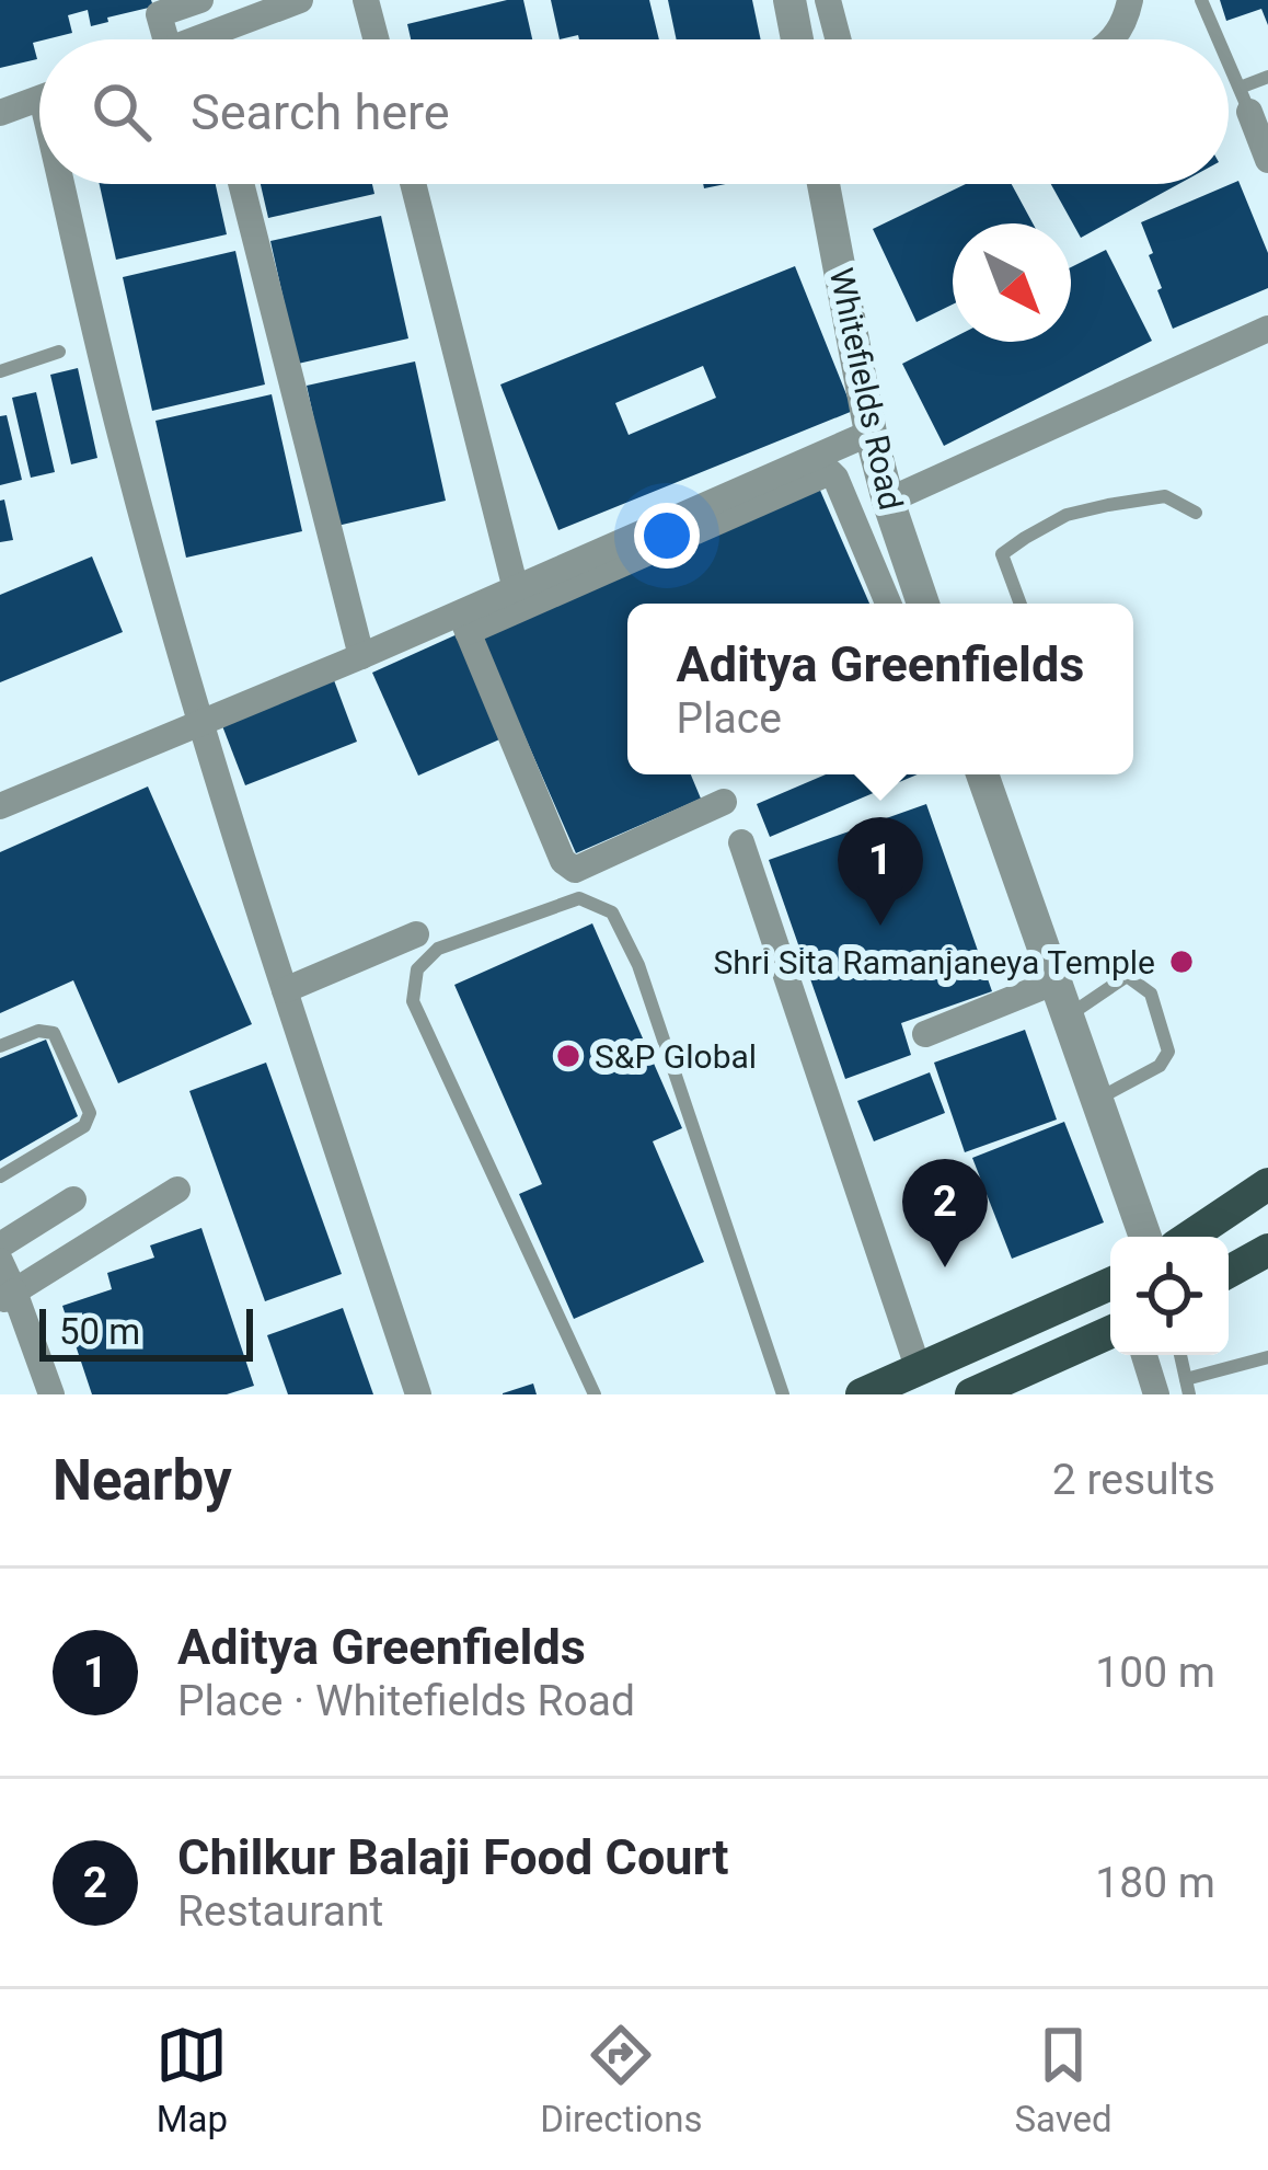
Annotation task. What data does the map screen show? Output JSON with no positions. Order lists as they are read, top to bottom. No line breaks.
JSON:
{"streets":{"street":["Whitefields Road"]},"places":["Shri Sita Ramanjaneya Temple","S&P Global"],"scale_bar":"50 m","north":"bottom right","page":{"search":"Search here","popup":["Aditya Greenfields","Place"],"pins":["1","2"],"scale":"50 m","heading":["Nearby","2 results"],"list":[{"mark":"1","name":"Aditya Greenfields","note":"Place · Whitefields Road","value":"100 m"},{"mark":"2","name":"Chilkur Balaji Food Court","note":"Restaurant","value":"180 m"}],"nav":["Map","Directions","Saved"]}}
